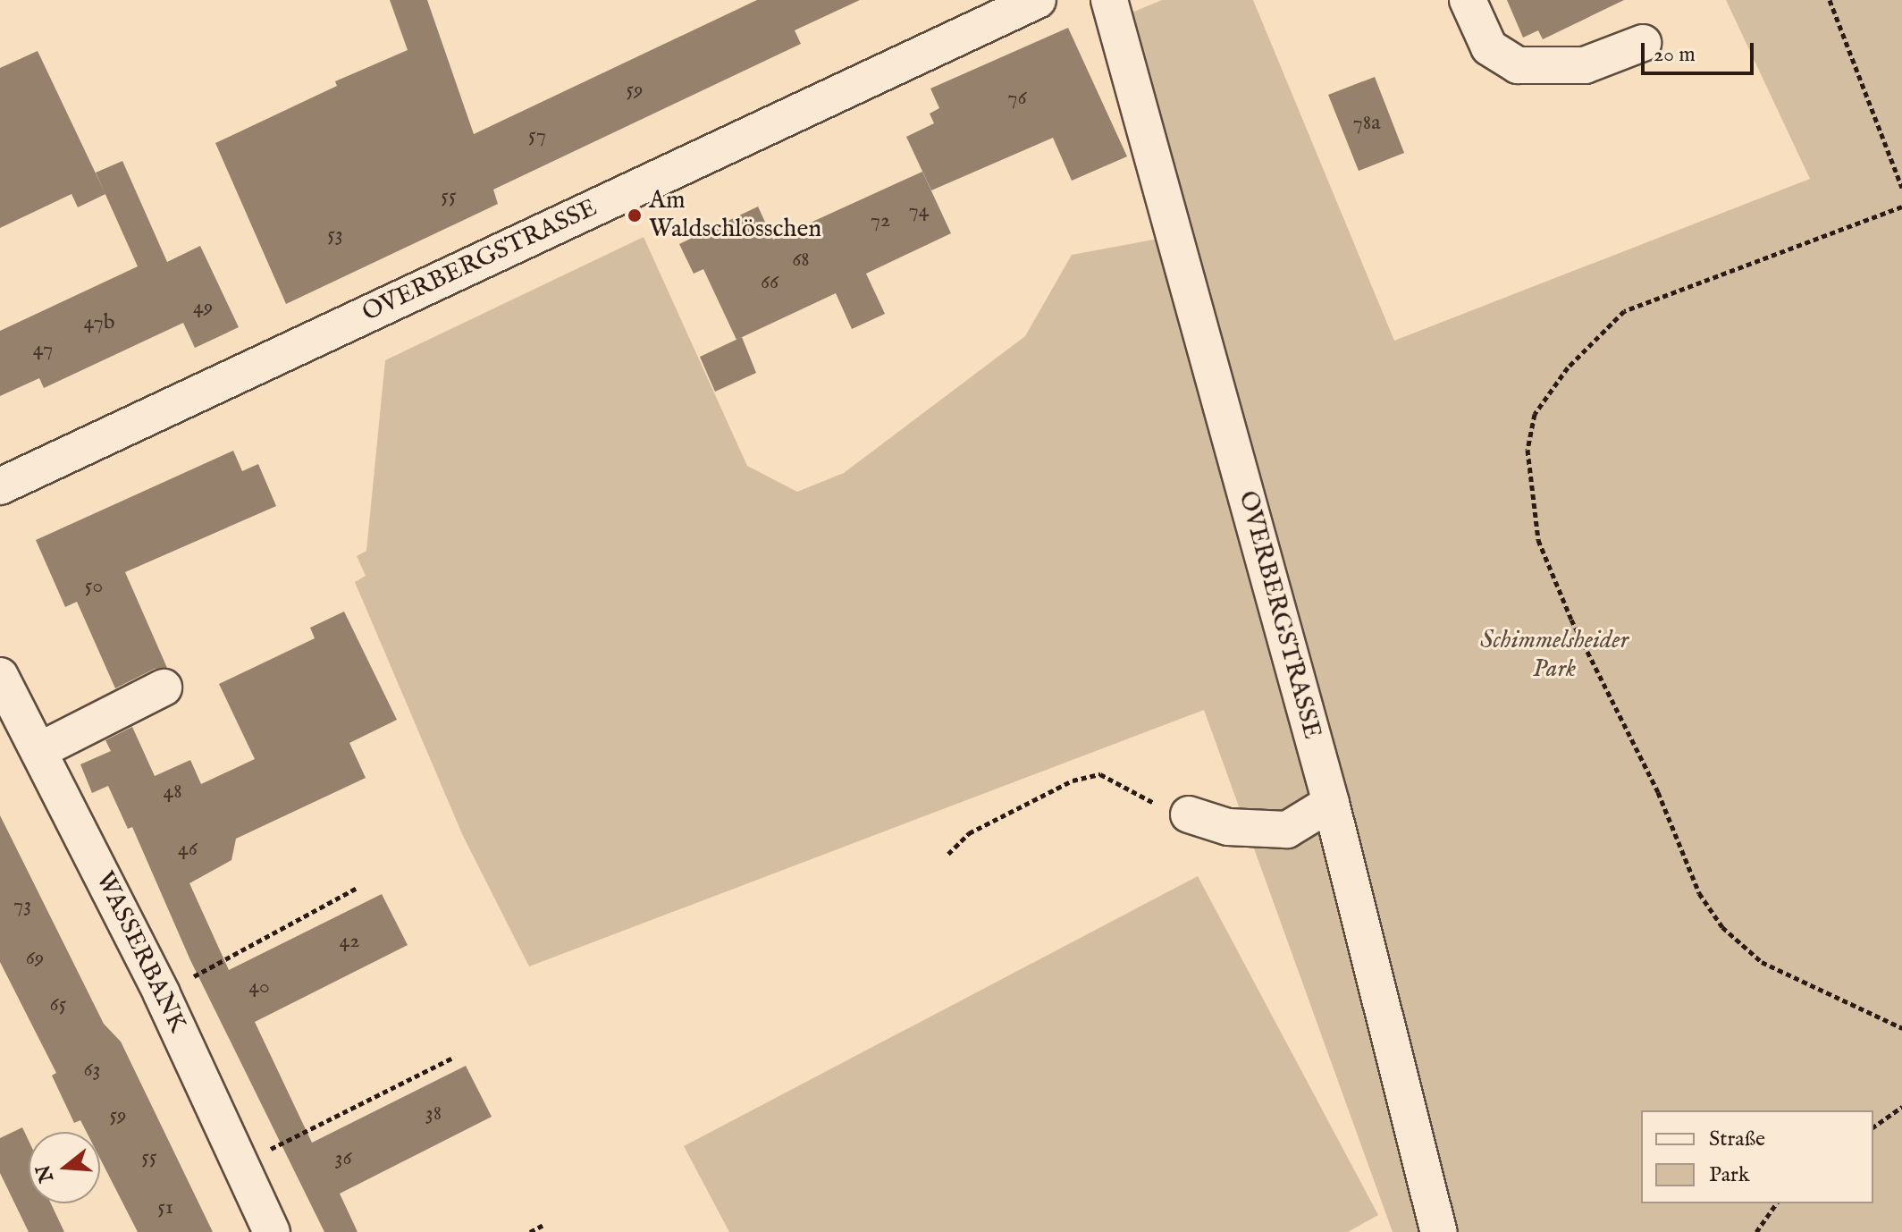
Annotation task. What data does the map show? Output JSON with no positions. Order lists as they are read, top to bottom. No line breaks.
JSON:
{"streets":{"street":["OVERBERGSTRASSE","WASSERBANK"]},"parks":["Schimmelsheider Park"],"places":["Am Waldschlösschen"],"house_numbers":["59","76","78a","57","55","74","72","53","68","66","49","47b","47","50","48","46","73","42","69","40","65","63","38","59","55","36","51"],"legend":["Straße","Park"],"scale_bar":"20 m","north":"left"}
